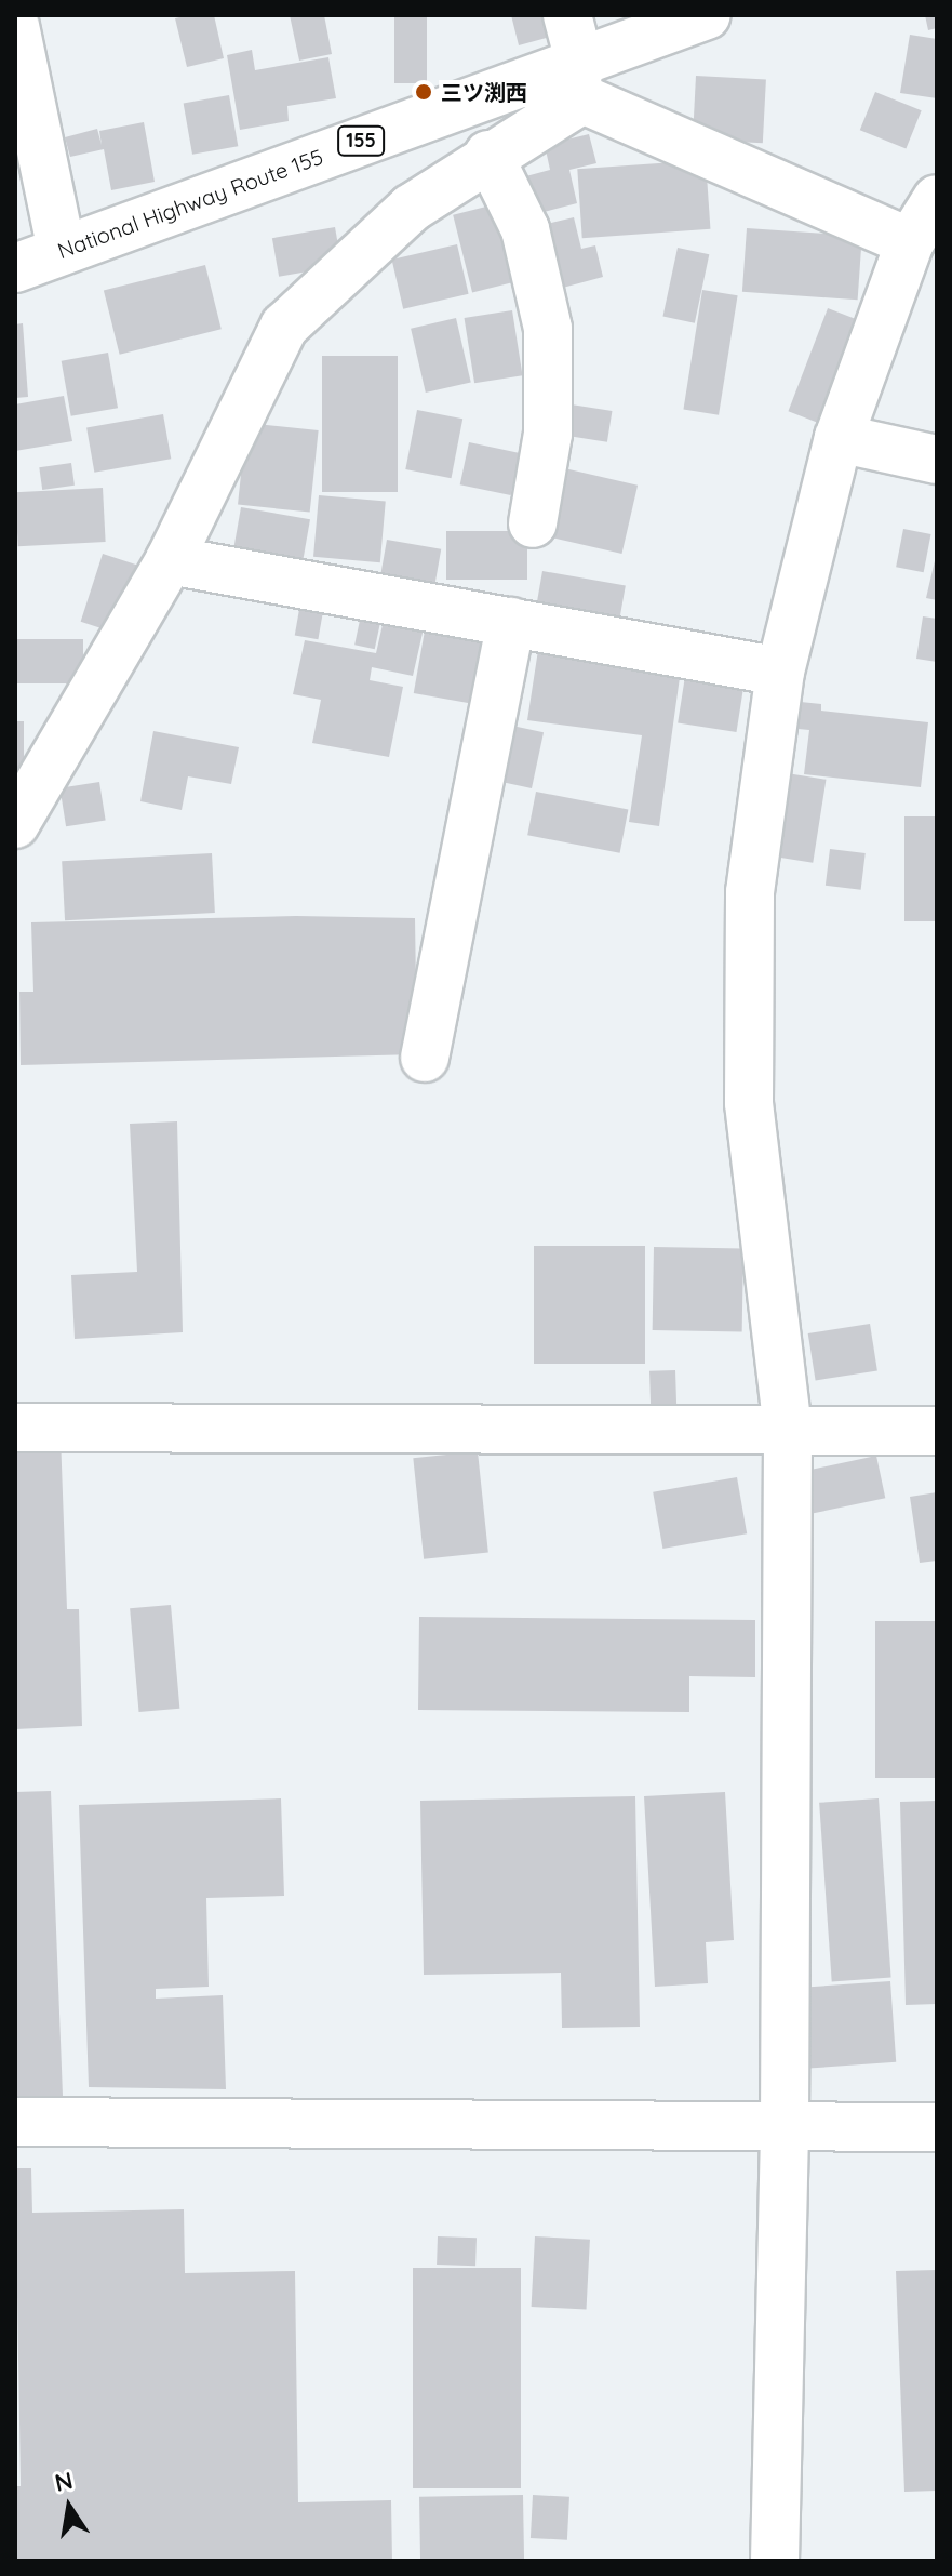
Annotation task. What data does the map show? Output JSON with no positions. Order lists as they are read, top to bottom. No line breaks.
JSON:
{"streets":{"main road":["155","National Highway Route 155"]},"places":["三ツ渕西"],"north":"top"}
